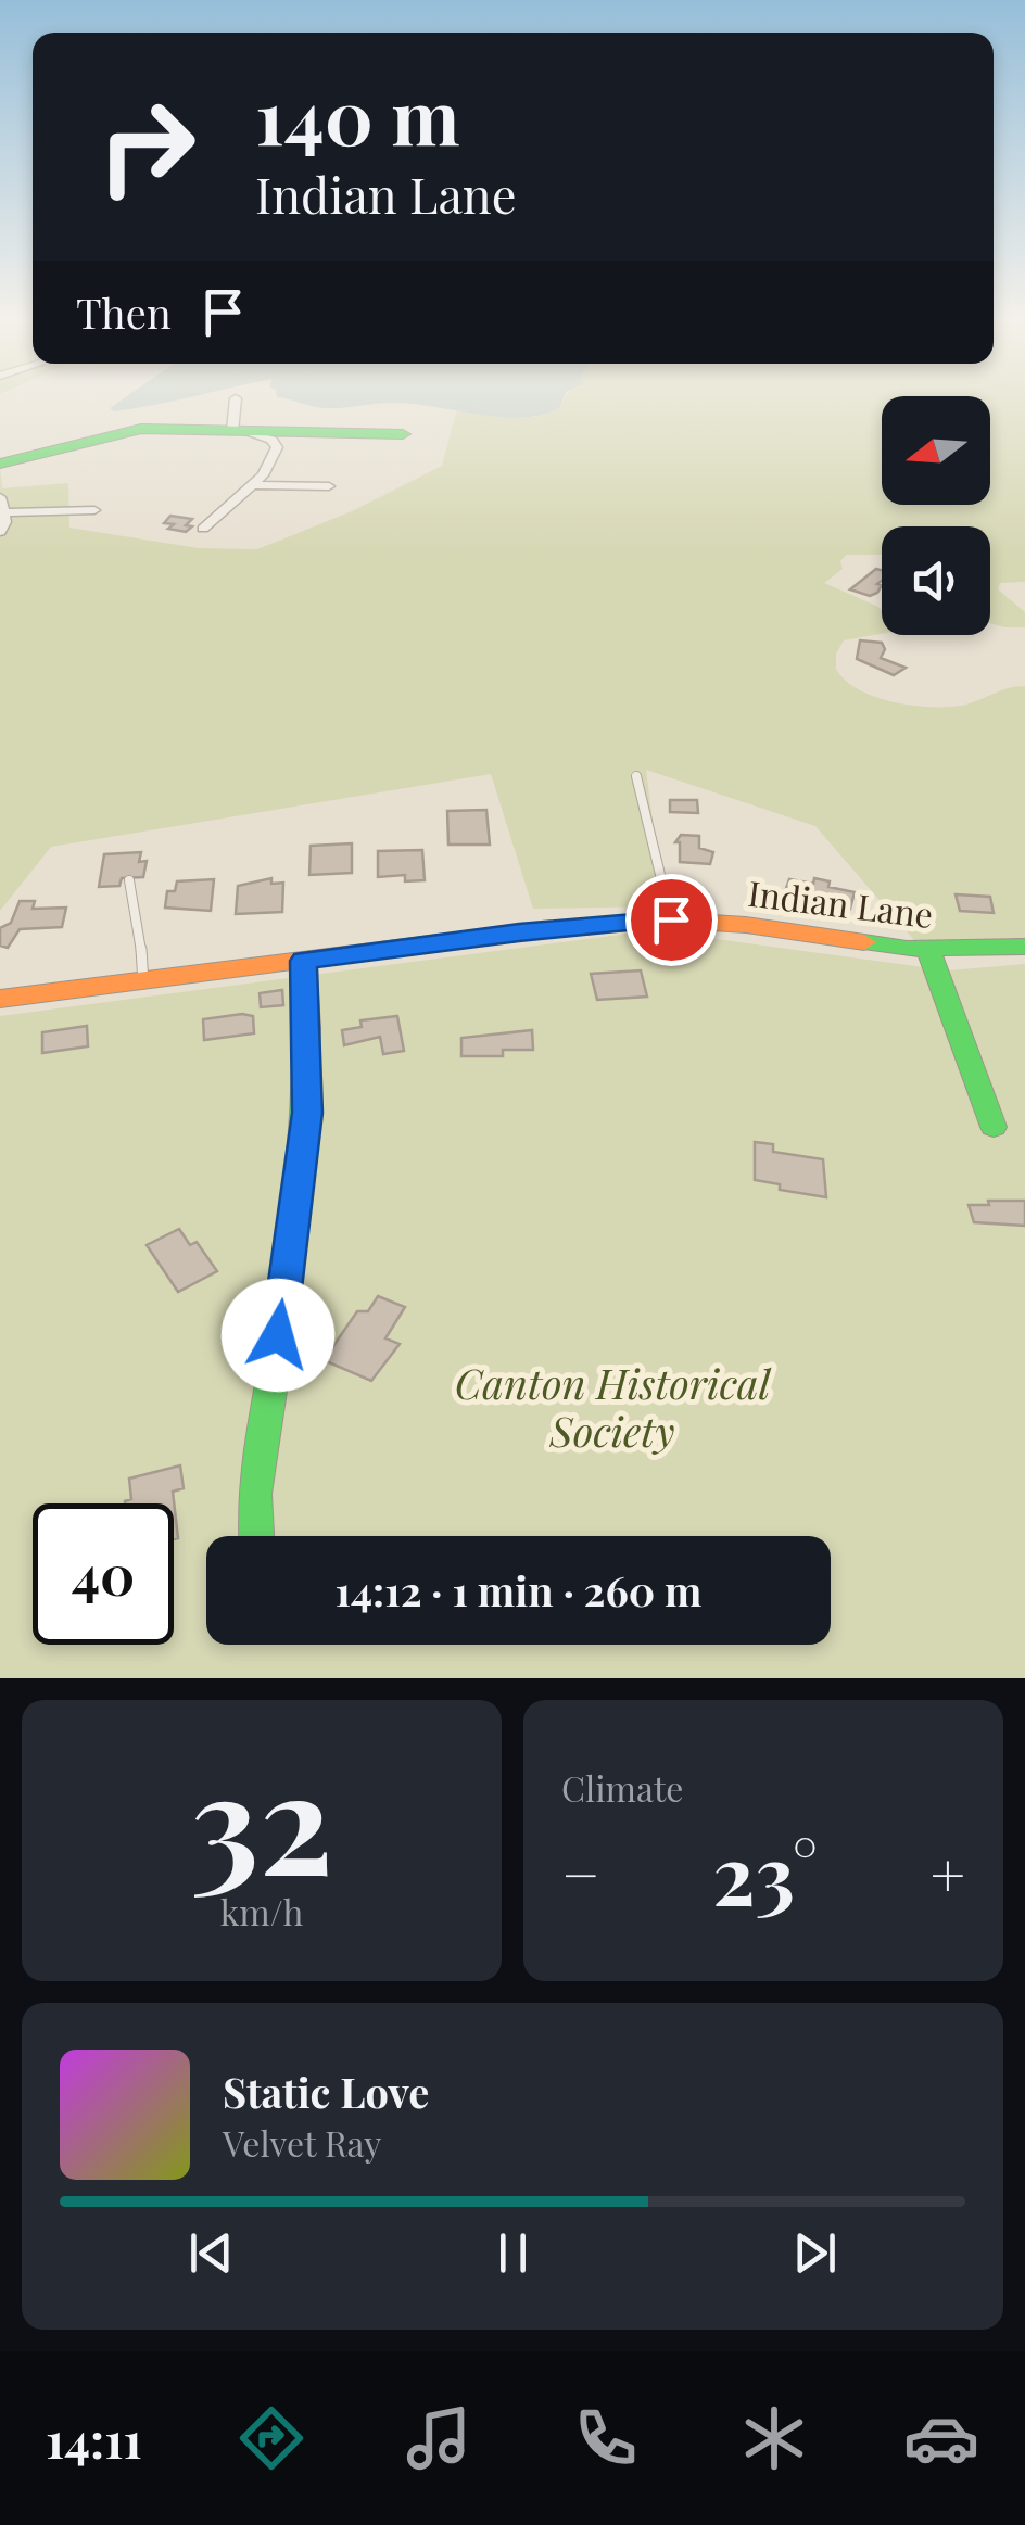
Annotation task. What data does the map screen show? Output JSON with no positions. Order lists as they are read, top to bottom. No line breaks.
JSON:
{"streets":{"street":["Indian Lane"]},"parks":["Canton Historical Society"],"north":"left","page":{"turn":["140 m","Indian Lane"],"then":"Then","limit":"40","trip":"14:12 · 1 min · 260 m","tile":[["32","km/h"],"Climate"],"heat":["−","23°","+"],"song":["Static Love","Velvet Ray"],"tabs":"14:11"}}
